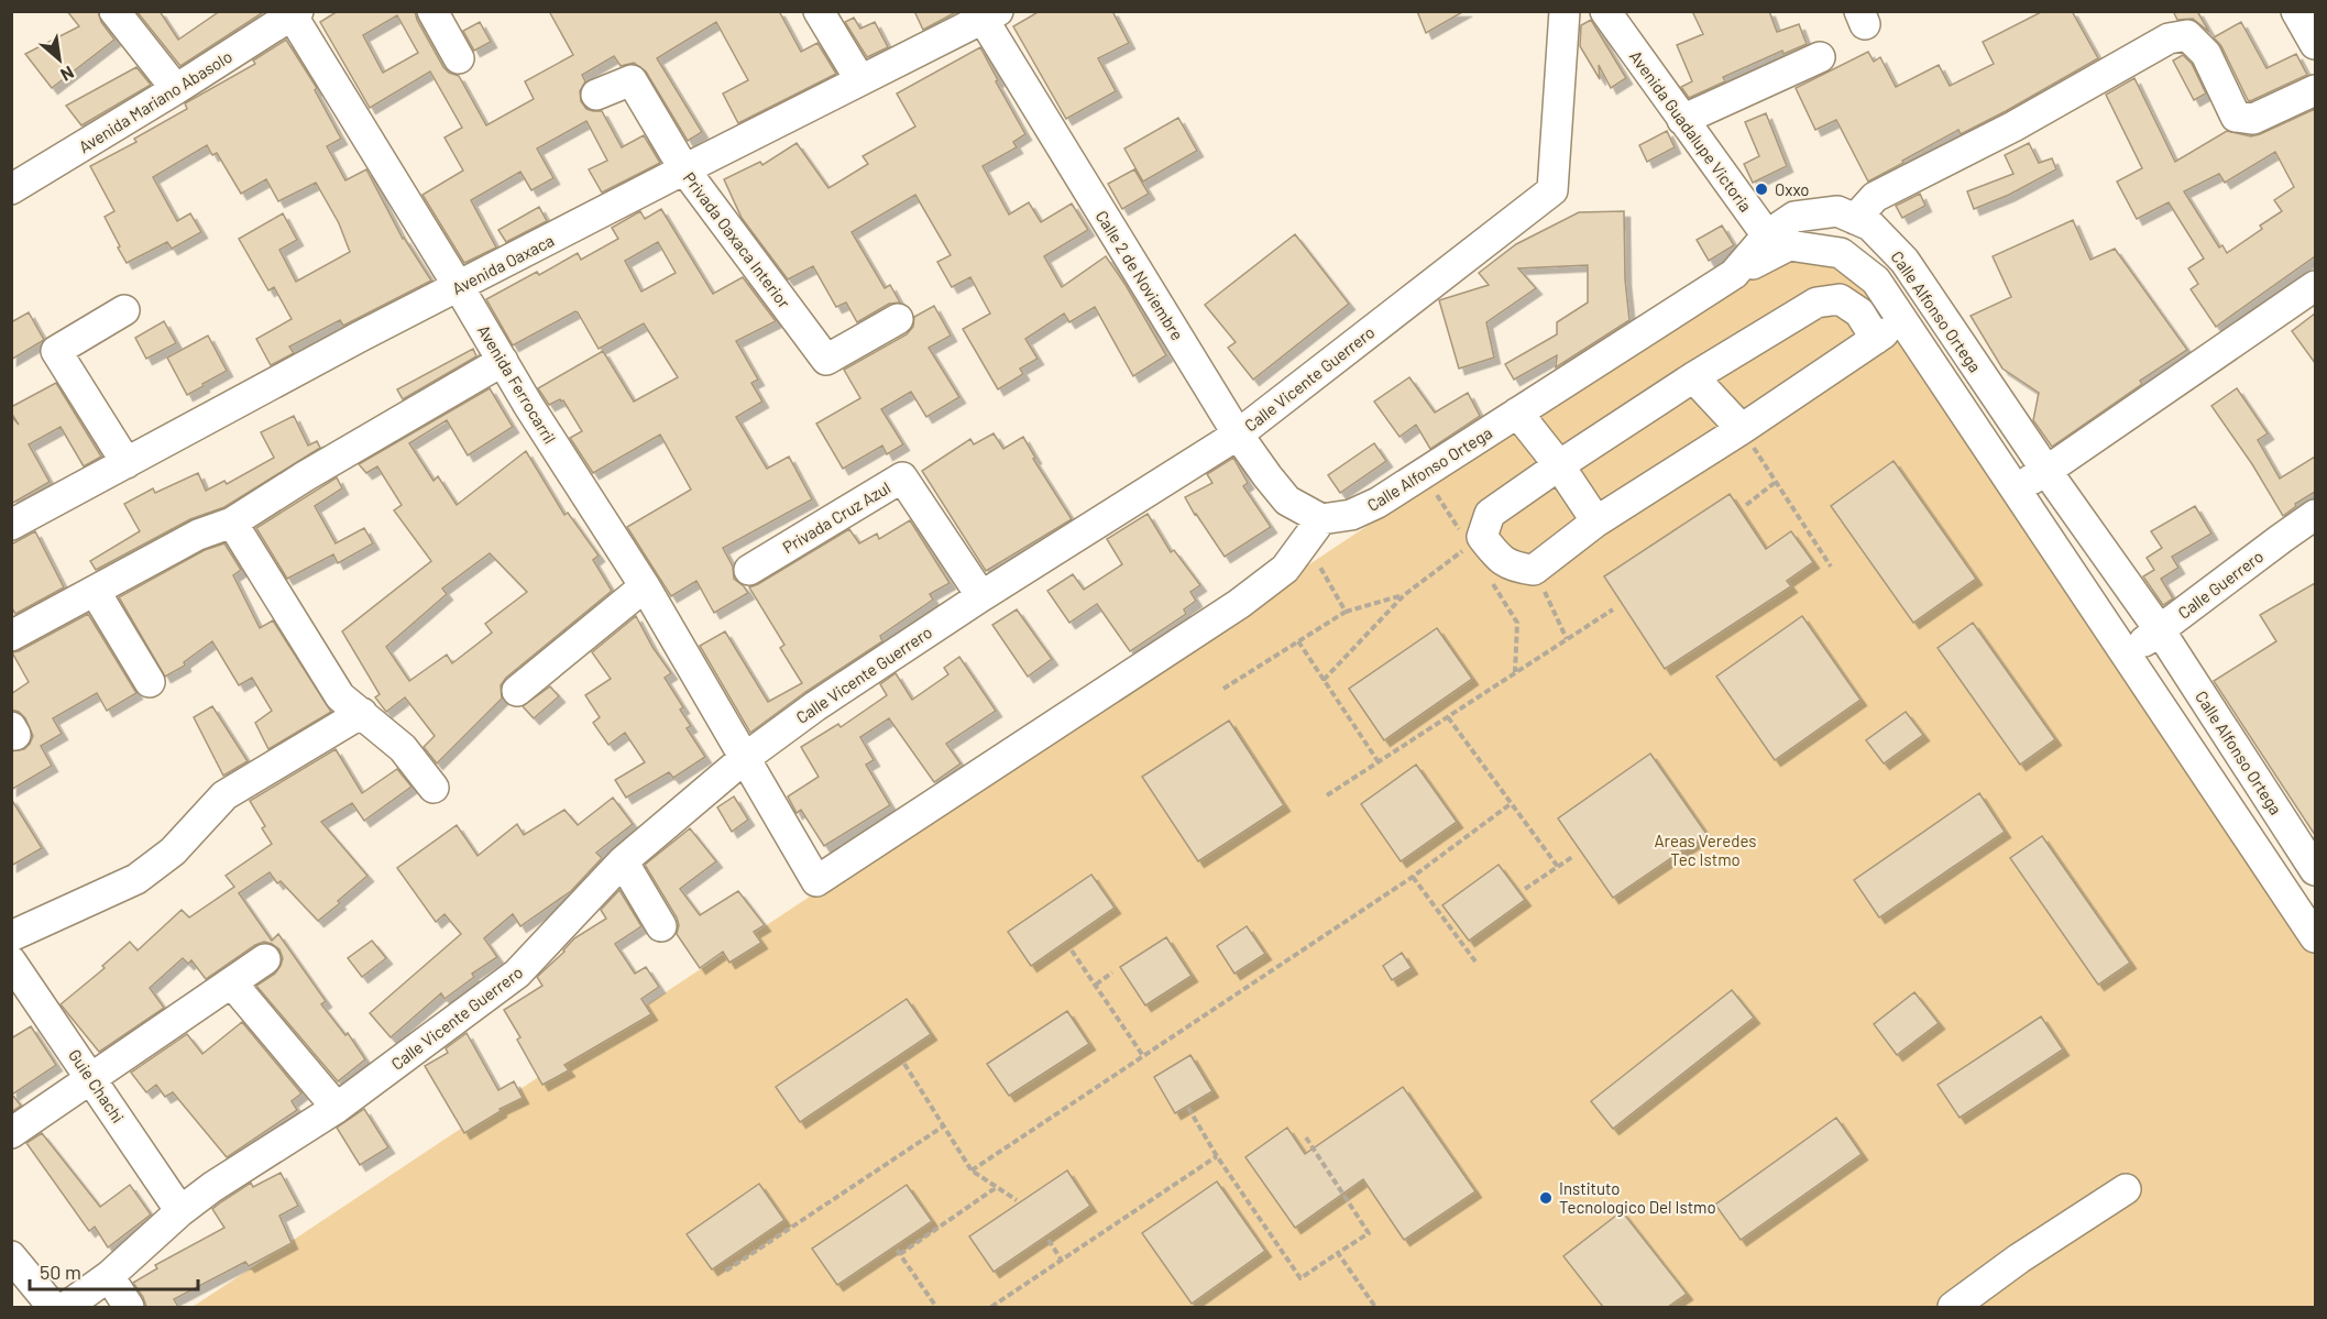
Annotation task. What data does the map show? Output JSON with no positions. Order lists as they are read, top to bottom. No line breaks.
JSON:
{"streets":{"street":["Avenida Mariano Abasolo","Avenida Guadalupe Victoria","Privada Oaxaca Interior","Avenida Oaxaca","Calle 2 de Noviembre","Calle Alfonso Ortega","Calle Vicente Guerrero","Avenida Ferrocarril","Privada Cruz Azul","Calle Guerrero","Guie Chachi"]},"crossings":[["Avenida Mariano Abasolo","Avenida Ferrocarril"],["Avenida Guadalupe Victoria","Calle Alfonso Ortega"],["Privada Oaxaca Interior","Avenida Oaxaca"],["Avenida Oaxaca","Calle 2 de Noviembre"],["Avenida Oaxaca","Avenida Ferrocarril"],["Calle 2 de Noviembre","Calle Alfonso Ortega"],["Calle 2 de Noviembre","Calle Vicente Guerrero"],["Calle 2 de Noviembre","Avenida Ferrocarril"],["Calle Alfonso Ortega","Avenida Ferrocarril"],["Calle Alfonso Ortega","Calle Guerrero"],["Calle Vicente Guerrero","Avenida Ferrocarril"],["Calle Vicente Guerrero","Privada Cruz Azul"],["Calle Vicente Guerrero","Guie Chachi"]],"parks":["Areas Veredes Tec Istmo"],"places":["Oxxo","Instituto Tecnologico Del Istmo"],"scale_bar":"50 m","north":"bottom right"}
